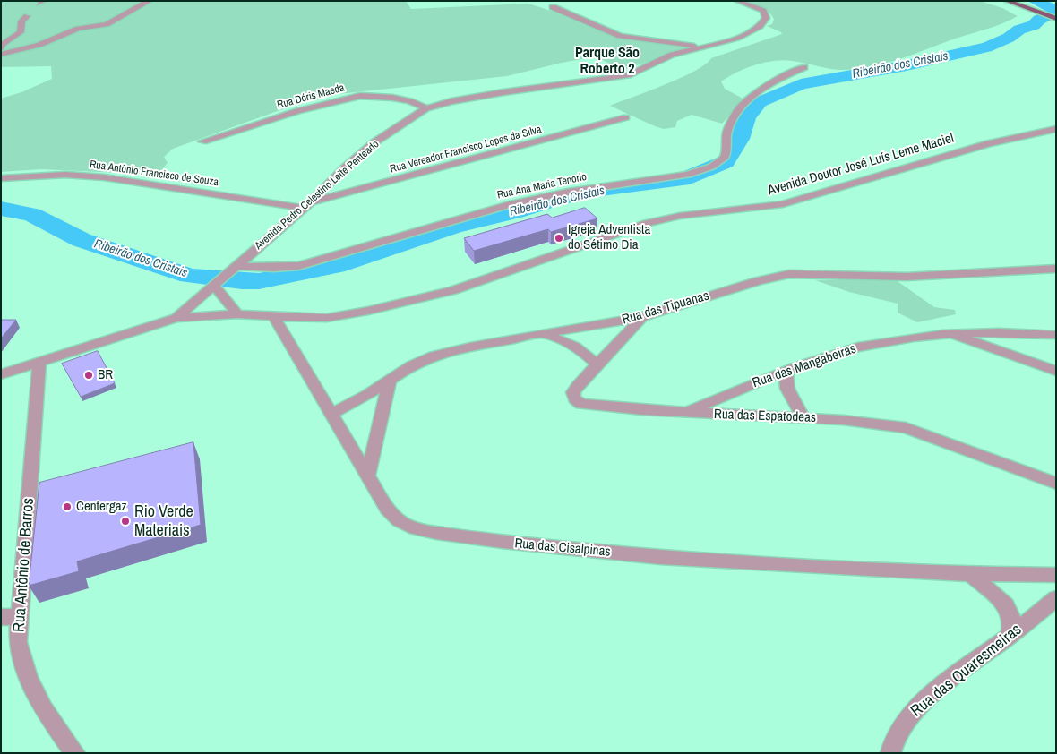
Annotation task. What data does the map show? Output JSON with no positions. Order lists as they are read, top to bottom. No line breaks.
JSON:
{"streets":{"street":["Rua Dóris Maeda","Rua Vereador Francisco Lopes da Silva","Avenida Doutor José Luís Leme Maciel","Rua Antônio Francisco de Souza","Rua Ana Maria Tenorio","Avenida Pedro Celestino Leite Penteado","Rua das Tipuanas","Rua das Mangabeiras","Rua das Espatodeas","Rua das Cisalpinas","Rua Antônio de Barros","Rua das Quaresmeiras"]},"crossings":[["Rua Dóris Maeda","Avenida Pedro Celestino Leite Penteado"],["Rua Vereador Francisco Lopes da Silva","Rua Antônio Francisco de Souza"],["Rua Vereador Francisco Lopes da Silva","Avenida Pedro Celestino Leite Penteado"],["Avenida Doutor José Luís Leme Maciel","Avenida Pedro Celestino Leite Penteado"],["Avenida Doutor José Luís Leme Maciel","Rua das Cisalpinas"],["Rua Antônio Francisco de Souza","Avenida Pedro Celestino Leite Penteado"],["Rua Ana Maria Tenorio","Avenida Pedro Celestino Leite Penteado"],["Avenida Pedro Celestino Leite Penteado","Rua Antônio de Barros"],["Rua das Tipuanas","Rua das Espatodeas"],["Rua das Tipuanas","Rua das Cisalpinas"],["Rua das Mangabeiras","Rua das Espatodeas"]],"districts":["Parque São Roberto 2"],"water":["Ribeirão dos Cristais"],"places":["Igreja Adventista do Sétimo Dia","BR","Centergaz","Rio Verde Materiais"]}
